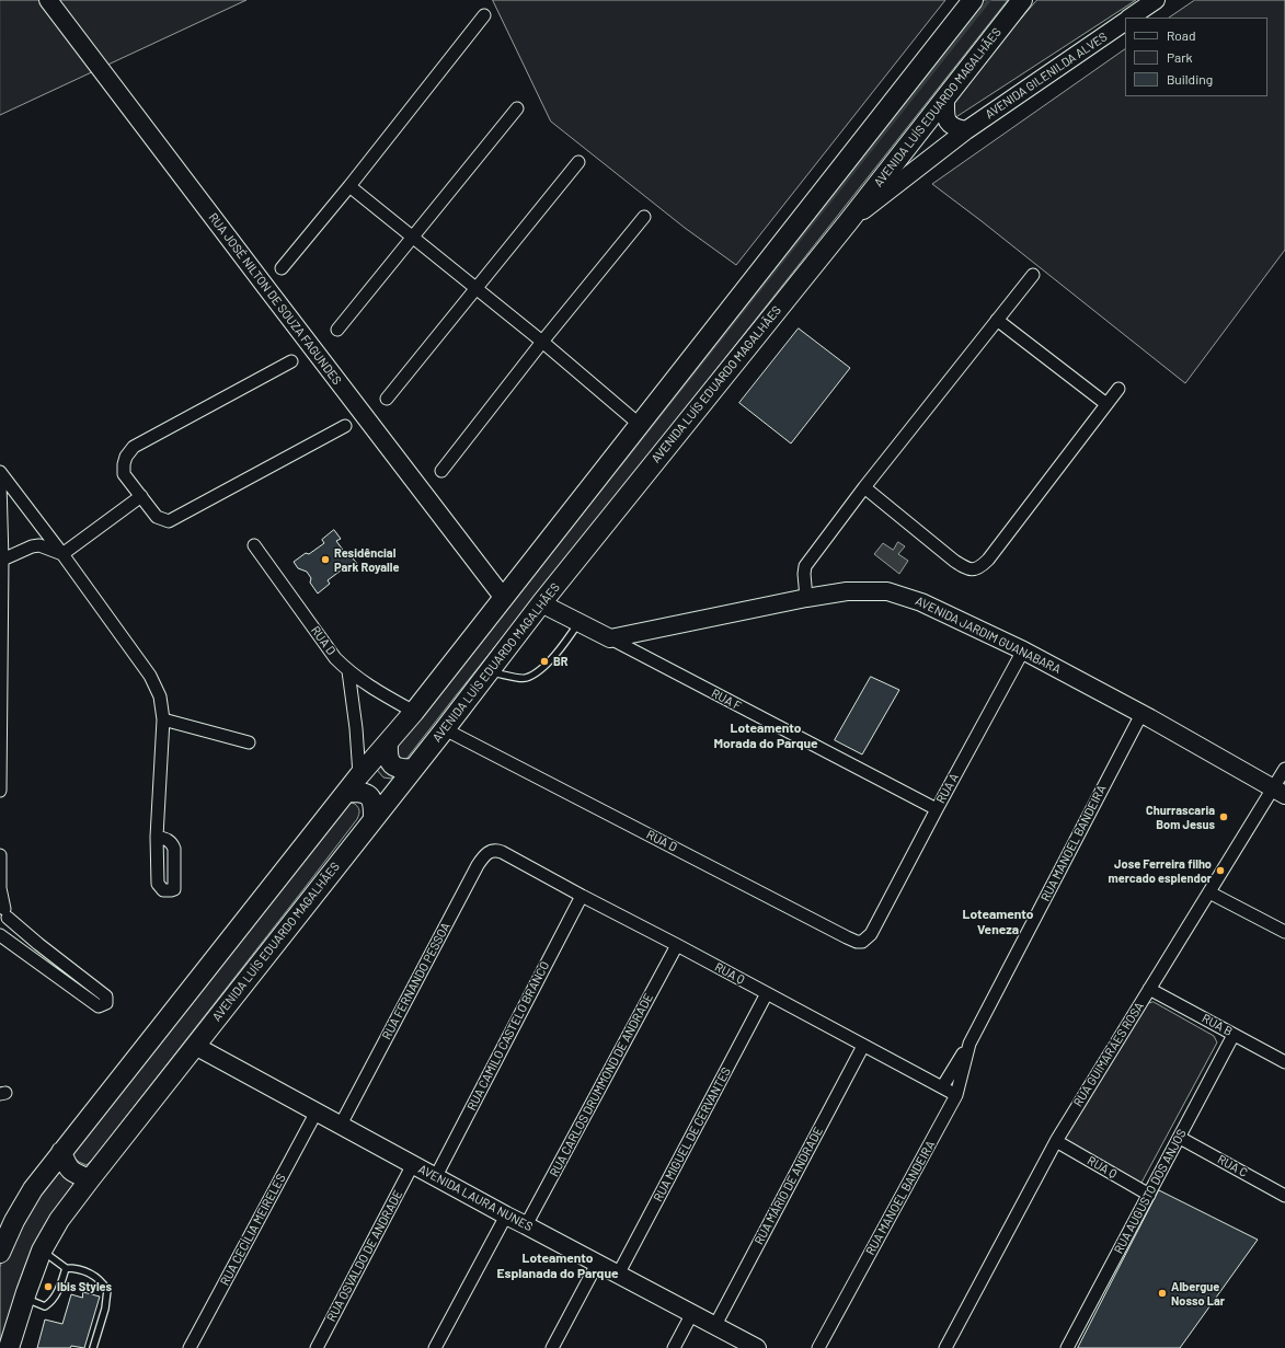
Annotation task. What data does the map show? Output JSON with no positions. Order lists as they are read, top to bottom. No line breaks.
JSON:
{"streets":{"main road":["AVENIDA LUÍS EDUARDO MAGALHÃES"],"street":["AVENIDA GILENILDA ALVES","RUA JOSÉ NILTON DE SOUZA FAGUNDES","AVENIDA JARDIM GUANABARA","RUA D","RUA F","RUA A","RUA MANOEL BANDEIRA","RUA Q","RUA FERNANDO PESSOA","RUA B","RUA CAMILO CASTELO BRANCO","RUA GUIMARÃES ROSA","RUA CARLOS DRUMMOND DE ANDRADE","RUA MIGUEL DE CERVANTES","RUA C","RUA MÁRIO DE ANDRADE","RUA AUGUSTO DOS ANJOS","AVENIDA LAURA NUNES","RUA CECÍLIA MEIRELES","RUA OSVALDO DE ANDRADE"]},"crossings":[["AVENIDA GILENILDA ALVES","AVENIDA LUÍS EDUARDO MAGALHÃES"],["AVENIDA LUÍS EDUARDO MAGALHÃES","RUA D"],["AVENIDA LUÍS EDUARDO MAGALHÃES","AVENIDA LAURA NUNES"],["AVENIDA JARDIM GUANABARA","RUA F"],["AVENIDA JARDIM GUANABARA","RUA A"],["AVENIDA JARDIM GUANABARA","RUA MANOEL BANDEIRA"],["AVENIDA JARDIM GUANABARA","RUA GUIMARÃES ROSA"],["RUA D","RUA A"],["RUA F","RUA A"],["RUA MANOEL BANDEIRA","RUA Q"],["RUA Q","RUA FERNANDO PESSOA"],["RUA Q","RUA CAMILO CASTELO BRANCO"],["RUA Q","RUA GUIMARÃES ROSA"],["RUA Q","RUA CARLOS DRUMMOND DE ANDRADE"],["RUA Q","RUA MIGUEL DE CERVANTES"],["RUA Q","RUA MÁRIO DE ANDRADE"],["RUA Q","RUA AUGUSTO DOS ANJOS"],["RUA FERNANDO PESSOA","AVENIDA LAURA NUNES"],["RUA B","RUA GUIMARÃES ROSA"],["RUA B","RUA AUGUSTO DOS ANJOS"],["RUA CAMILO CASTELO BRANCO","AVENIDA LAURA NUNES"],["RUA CARLOS DRUMMOND DE ANDRADE","AVENIDA LAURA NUNES"],["RUA MIGUEL DE CERVANTES","AVENIDA LAURA NUNES"],["RUA C","RUA AUGUSTO DOS ANJOS"],["RUA MÁRIO DE ANDRADE","AVENIDA LAURA NUNES"],["AVENIDA LAURA NUNES","RUA CECÍLIA MEIRELES"],["AVENIDA LAURA NUNES","RUA OSVALDO DE ANDRADE"]],"districts":["Loteamento Morada do Parque","Loteamento Veneza","Loteamento Esplanada do Parque"],"places":["Residêncial Park Royalle","BR","Churrascaria Bom Jesus","Jose Ferreira filho mercado esplendor","Ibis Styles","Albergue Nosso Lar"],"legend":["Road","Park","Building"]}
